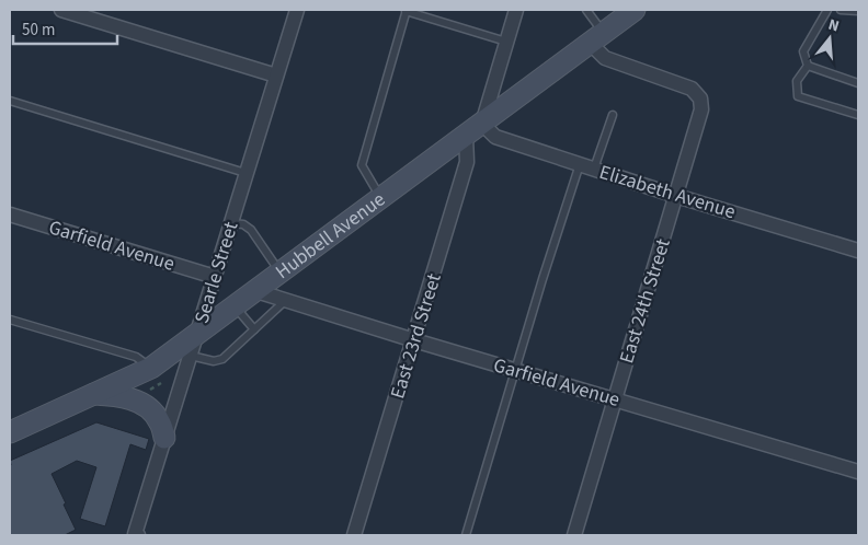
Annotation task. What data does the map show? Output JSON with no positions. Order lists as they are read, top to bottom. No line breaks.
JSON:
{"streets":{"main road":["Hubbell Avenue"],"street":["Elizabeth Avenue","Garfield Avenue","Searle Street","East 24th Street","East 23rd Street"]},"crossings":[["Elizabeth Avenue","Hubbell Avenue"],["Elizabeth Avenue","East 24th Street"],["Hubbell Avenue","Garfield Avenue"],["Hubbell Avenue","Searle Street"],["Hubbell Avenue","East 24th Street"],["Hubbell Avenue","East 23rd Street"],["Garfield Avenue","Searle Street"],["Garfield Avenue","East 24th Street"],["Garfield Avenue","East 23rd Street"]],"scale_bar":"50 m","north":"top"}
